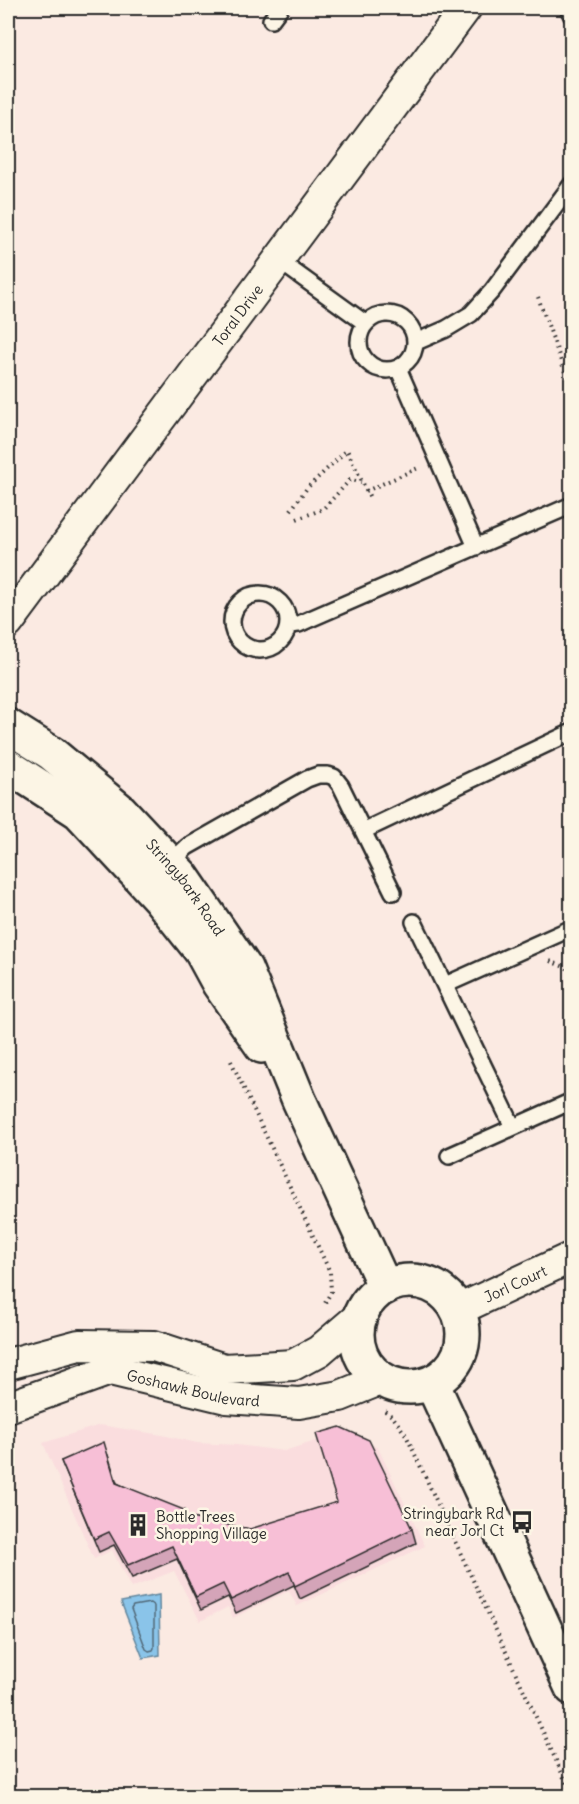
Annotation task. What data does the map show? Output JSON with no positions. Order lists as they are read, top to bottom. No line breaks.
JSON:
{"streets":{"street":["Toral Drive","Stringybark Road","Jorl Court","Goshawk Boulevard"]},"crossings":[["Stringybark Road","Jorl Court"],["Stringybark Road","Goshawk Boulevard"],["Jorl Court","Goshawk Boulevard"]],"places":{"bus stop":["Stringybark Rd near Jorl Ct"],"building":["Bottle Trees Shopping Village"]}}
